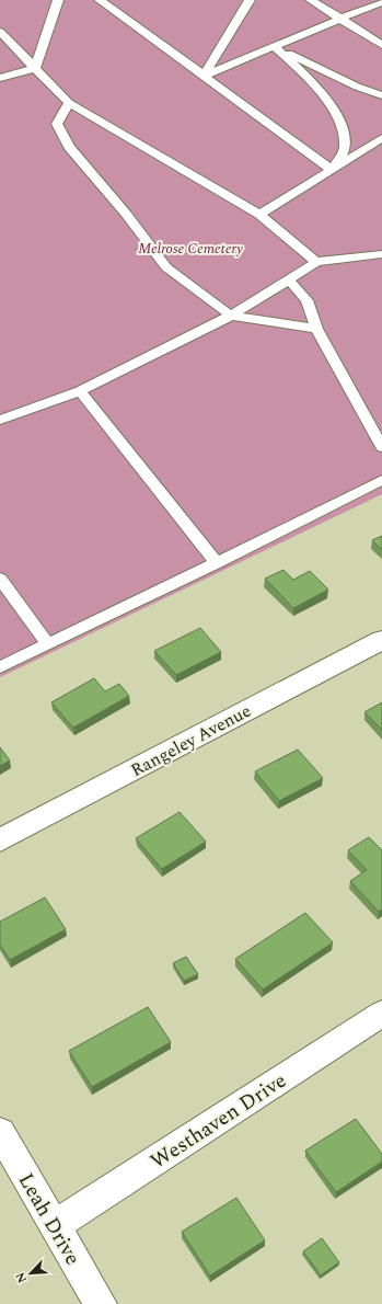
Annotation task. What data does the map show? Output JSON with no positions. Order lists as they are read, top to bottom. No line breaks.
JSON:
{"streets":{"street":["Rangeley Avenue","Westhaven Drive","Leah Drive"]},"crossings":[["Westhaven Drive","Leah Drive"]],"parks":["Melrose Cemetery"],"north":"bottom left"}
